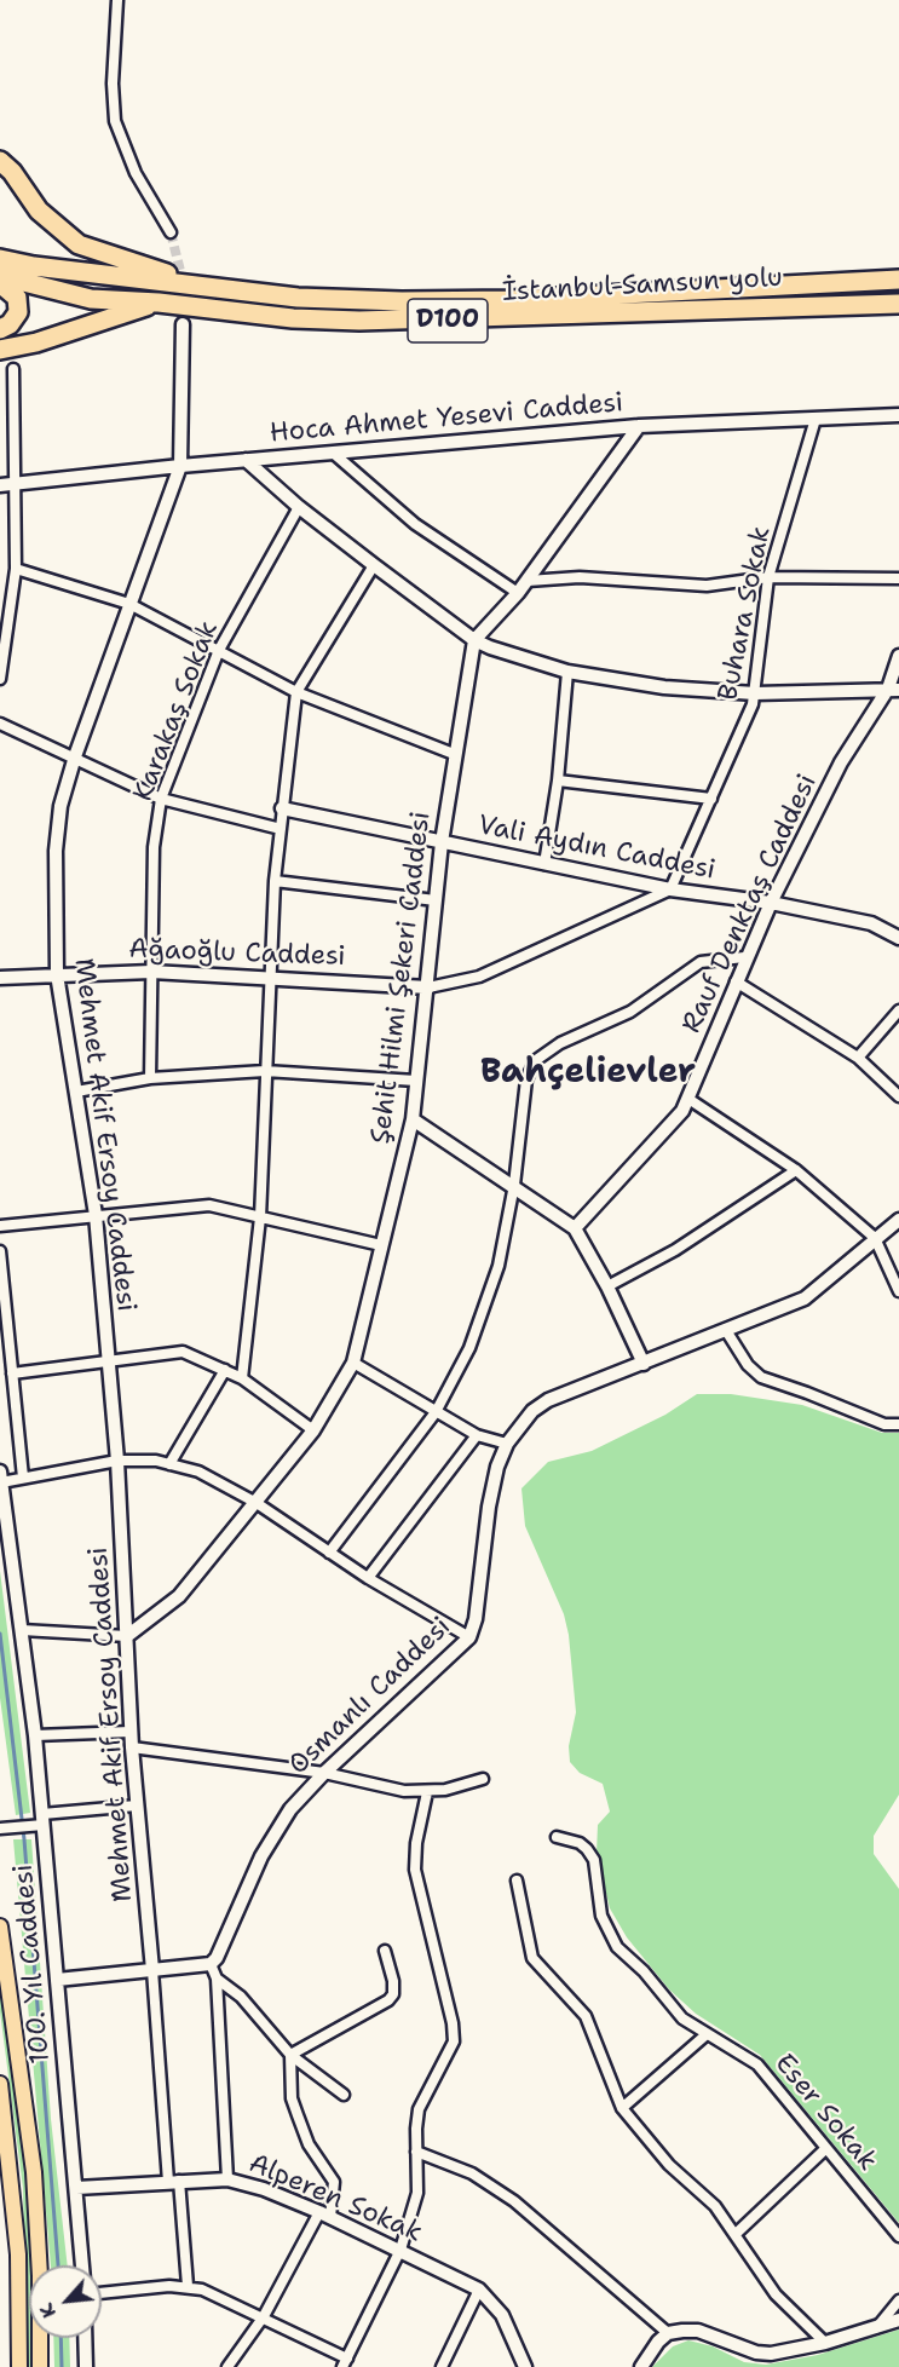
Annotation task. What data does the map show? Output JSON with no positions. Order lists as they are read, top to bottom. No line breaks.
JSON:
{"streets":{"highway":["İstanbul-Samsun yolu","D100"],"street":["Hoca Ahmet Yesevi Caddesi","Buhara Sokak","Karakaş Sokak","Vali Aydın Caddesi","Rauf Denktaş Caddesi","Ağaoğlu Caddesi","Şehit Hilmi Şekeri Caddesi","Mehmet Akif Ersoy Caddesi","Osmanlı Caddesi","100. Yıl Caddesi","Eser Sokak","Alperen Sokak"]},"crossings":[["Hoca Ahmet Yesevi Caddesi","Buhara Sokak"],["Hoca Ahmet Yesevi Caddesi","Mehmet Akif Ersoy Caddesi"],["Buhara Sokak","Vali Aydın Caddesi"],["Karakaş Sokak","Ağaoğlu Caddesi"],["Vali Aydın Caddesi","Rauf Denktaş Caddesi"],["Vali Aydın Caddesi","Şehit Hilmi Şekeri Caddesi"],["Ağaoğlu Caddesi","Şehit Hilmi Şekeri Caddesi"],["Ağaoğlu Caddesi","Mehmet Akif Ersoy Caddesi"],["Şehit Hilmi Şekeri Caddesi","Mehmet Akif Ersoy Caddesi"],["100. Yıl Caddesi","Alperen Sokak"]],"districts":["Bahçelievler"],"north":"bottom left"}
